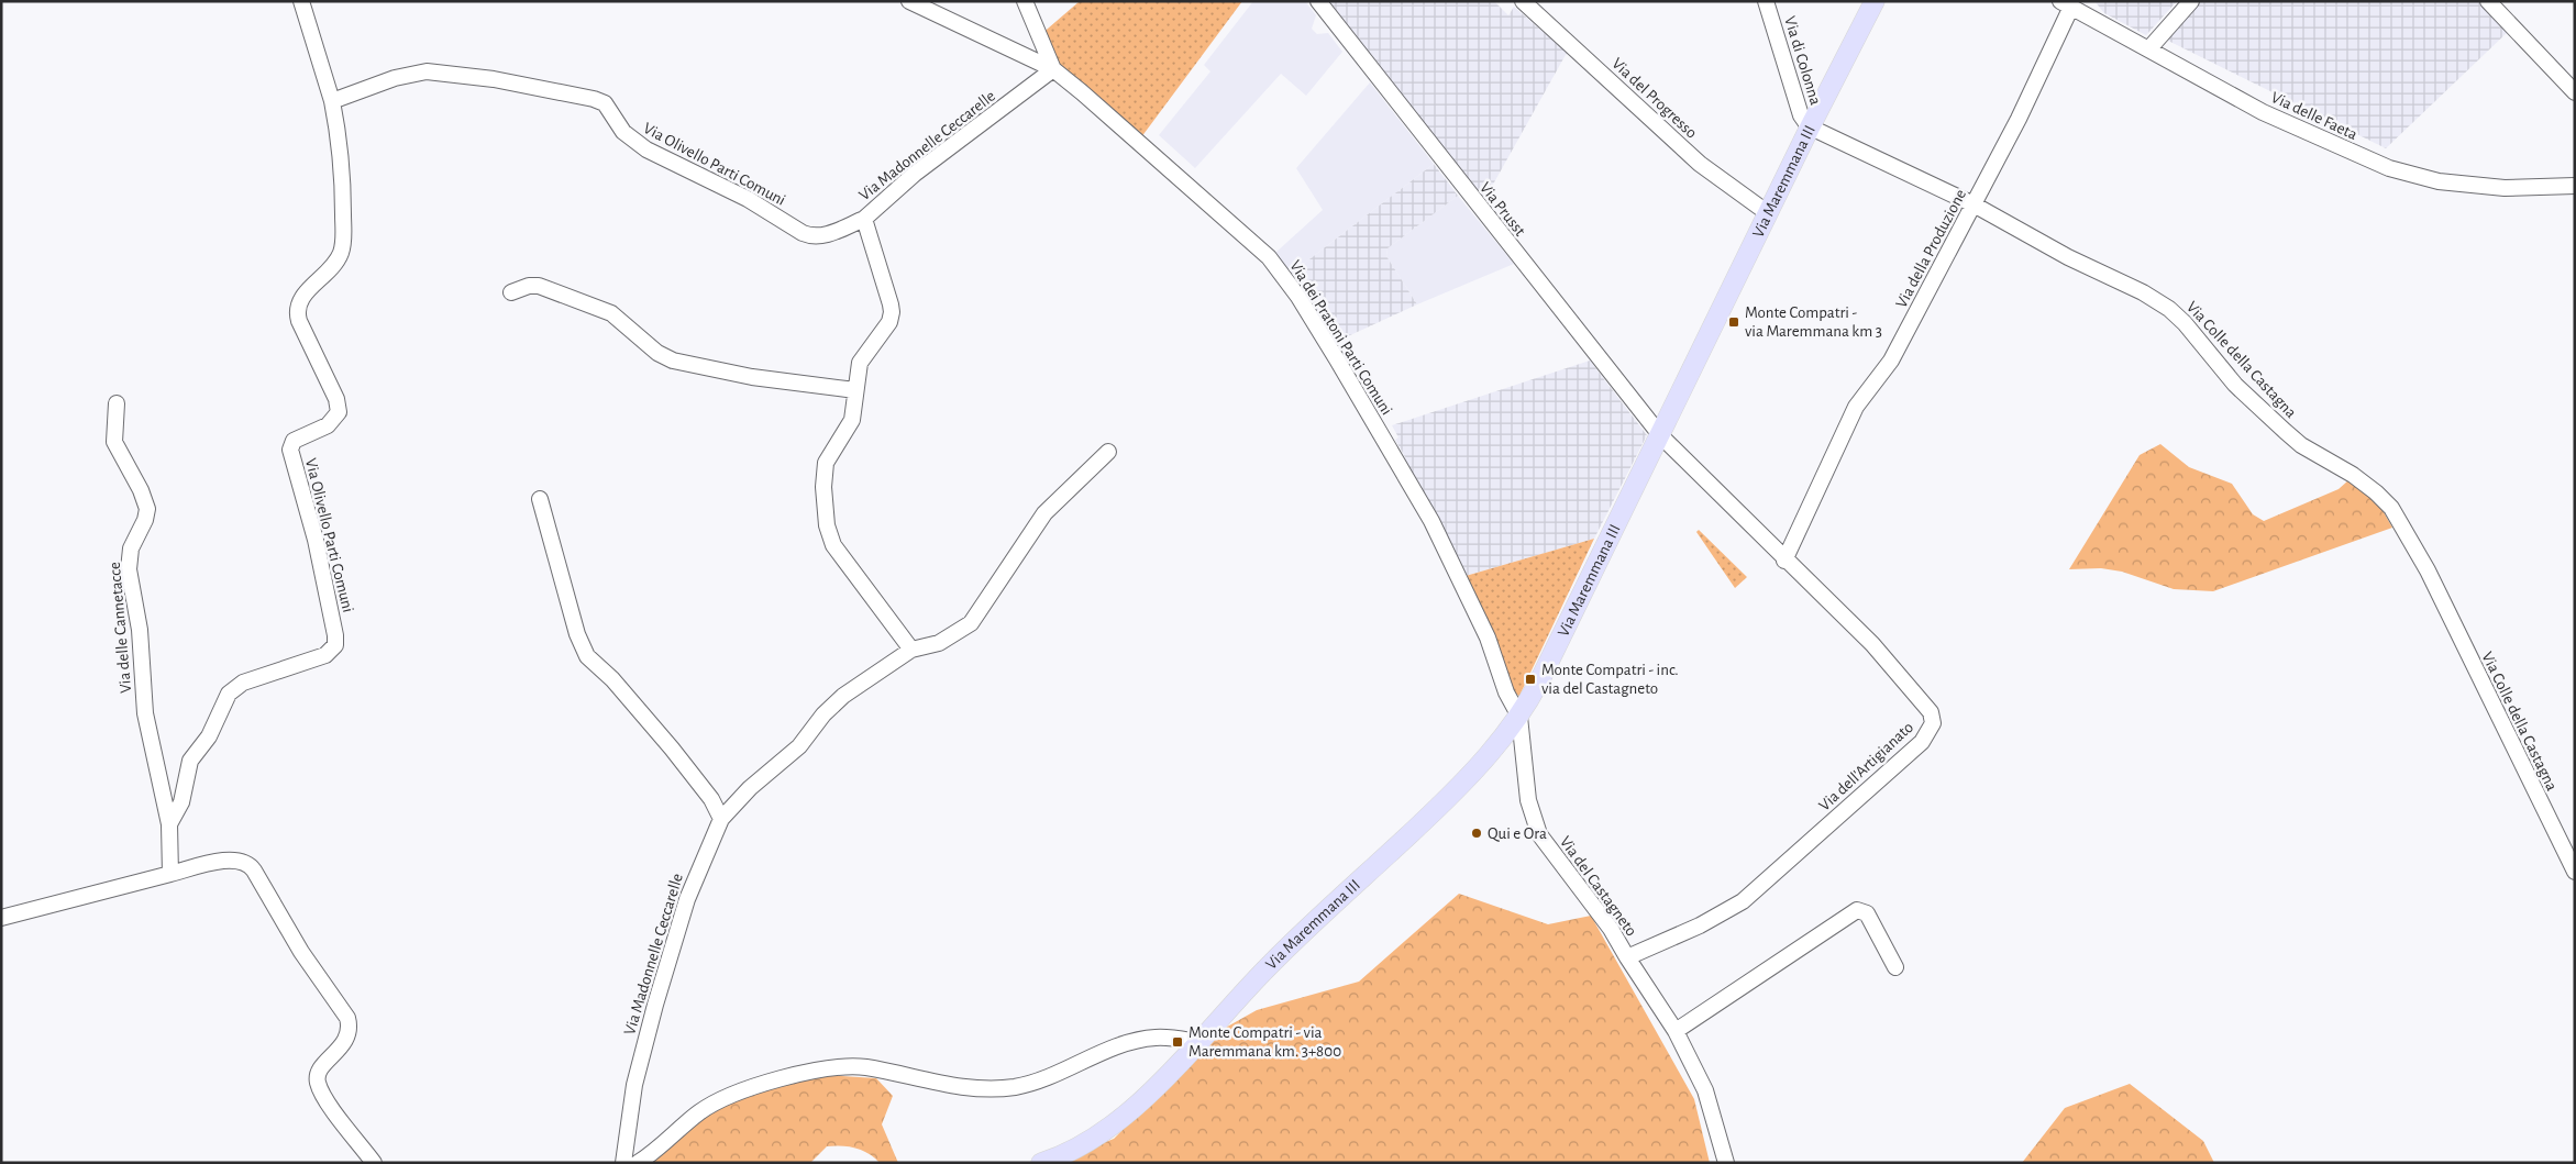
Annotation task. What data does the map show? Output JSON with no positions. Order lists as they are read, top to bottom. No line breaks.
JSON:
{"streets":{"main road":["Via Maremmana III"],"street":["Via di Colonna","Via del Progresso","Via delle Faeta","Via Madonnelle Ceccarelle","Via Olivello Parti Comuni","Via Prusst","Via della Produzione","Via dei Pratoni Parti Comuni","Via Colle della Castagna","Via delle Cannetacce","Via dell'Artigianato","Via del Castagneto"]},"crossings":[["Via di Colonna","Via Maremmana III"],["Via di Colonna","Via Colle della Castagna"],["Via del Progresso","Via Maremmana III"],["Via delle Faeta","Via della Produzione"],["Via Madonnelle Ceccarelle","Via Olivello Parti Comuni"],["Via Madonnelle Ceccarelle","Via dei Pratoni Parti Comuni"],["Via Olivello Parti Comuni","Via delle Cannetacce"],["Via Maremmana III","Via Prusst"],["Via Maremmana III","Via dei Pratoni Parti Comuni"],["Via Maremmana III","Via Colle della Castagna"],["Via Maremmana III","Via dell'Artigianato"],["Via Maremmana III","Via del Castagneto"],["Via Prusst","Via dell'Artigianato"],["Via della Produzione","Via Colle della Castagna"],["Via della Produzione","Via dell'Artigianato"],["Via dei Pratoni Parti Comuni","Via del Castagneto"],["Via dell'Artigianato","Via del Castagneto"]],"places":{"transit":["Monte Compatri - via Maremmana km 3","Monte Compatri - inc. via del Castagneto","Monte Compatri - via Maremmana km. 3+800"],"other":["Qui e Ora"]}}
